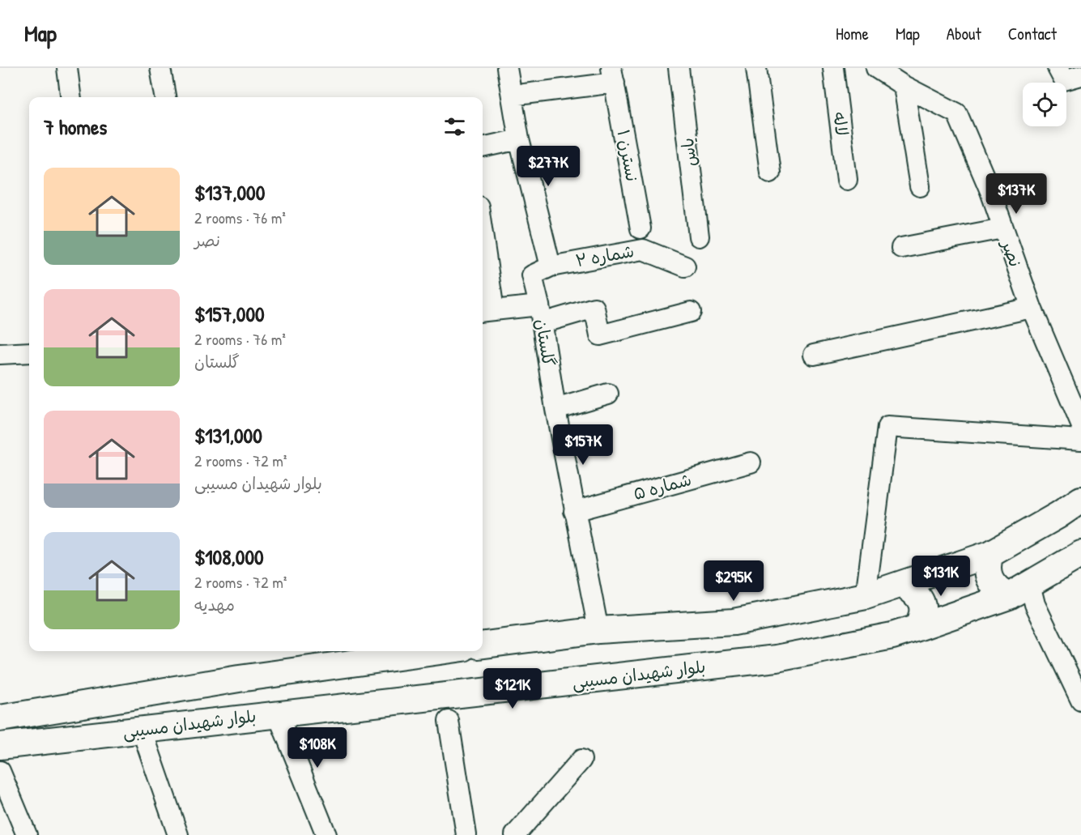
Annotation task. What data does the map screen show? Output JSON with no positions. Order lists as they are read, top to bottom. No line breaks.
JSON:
{"streets":{"main road":["بلوار شهیدان مسیبی"],"street":["لاله","یاس","نسترن ۱","نصر","شماره ۲","گلستان","شماره ۵"]},"crossings":[["شماره ۲","گلستان"],["گلستان","شماره ۵"]],"page":{"header":"Map","nav":["Home","Map","About","Contact"],"heading":"7 homes","price":["$277K","$137K","$157K","$131K","$295K","$121K","$108K"],"list":[{"name":"$137,000","note":"2 rooms · 76 m² · نصر"},{"name":"$157,000","note":"2 rooms · 76 m² · گلستان"},{"name":"$131,000","note":"2 rooms · 72 m² · بلوار شهیدان مسیبی"},{"name":"$108,000","note":"2 rooms · 72 m² · مهدیه"}]}}
